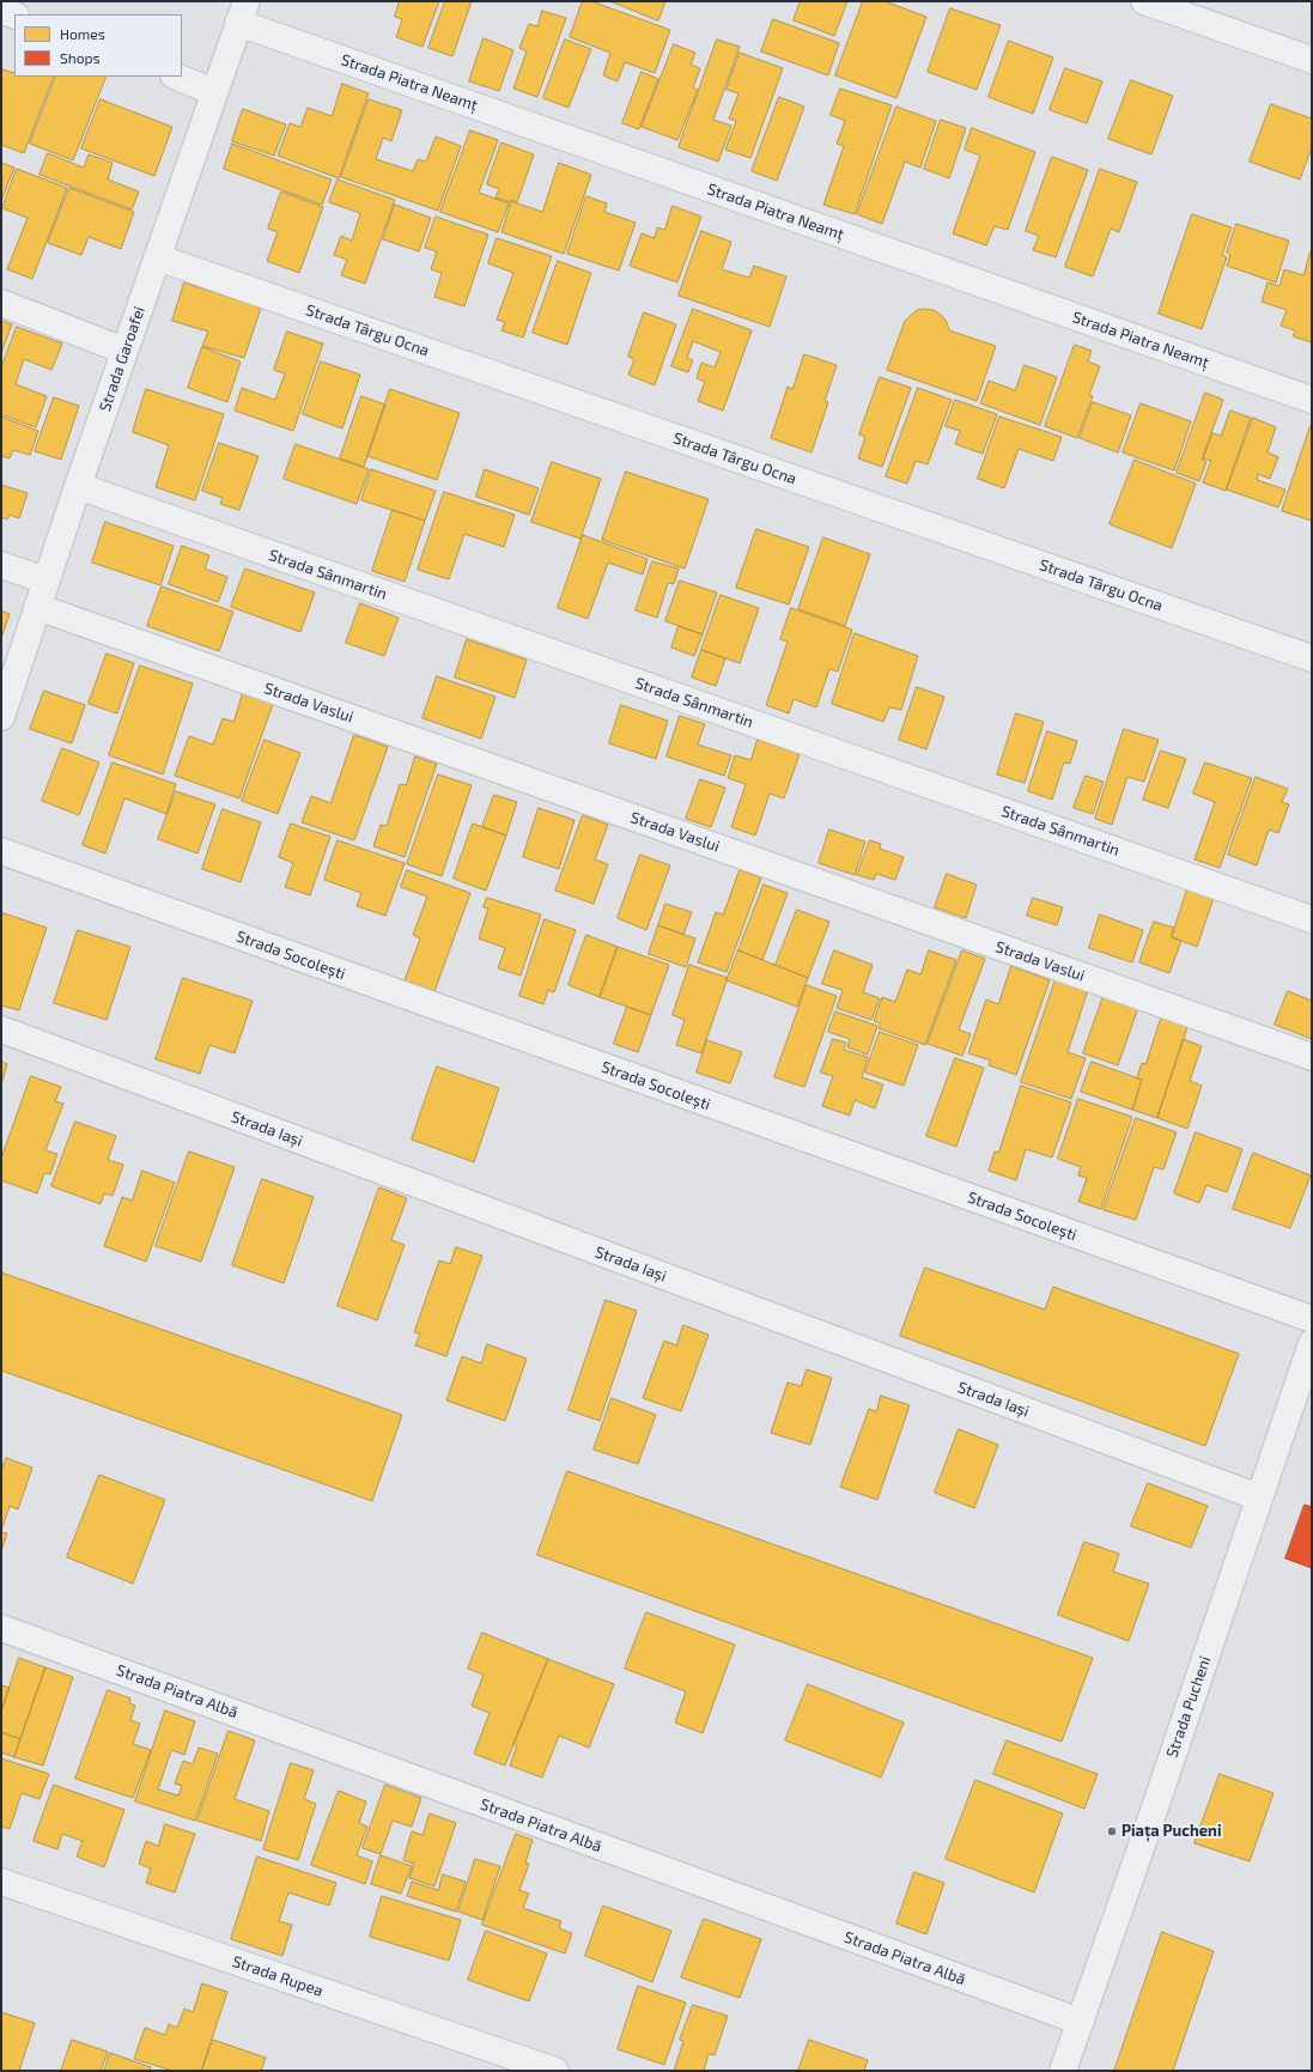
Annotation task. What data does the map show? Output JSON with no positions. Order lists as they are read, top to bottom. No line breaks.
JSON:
{"streets":{"street":["Strada Piatra Neamț","Strada Târgu Ocna","Strada Garoafei","Strada Sânmartin","Strada Vaslui","Strada Socolești","Strada Iași","Strada Piatra Albă","Strada Pucheni","Strada Rupea"]},"crossings":[["Strada Piatra Neamț","Strada Garoafei"],["Strada Târgu Ocna","Strada Garoafei"],["Strada Garoafei","Strada Sânmartin"],["Strada Garoafei","Strada Vaslui"],["Strada Iași","Strada Pucheni"],["Strada Piatra Albă","Strada Pucheni"]],"places":["Piața Pucheni"],"legend":["Homes","Shops"]}
